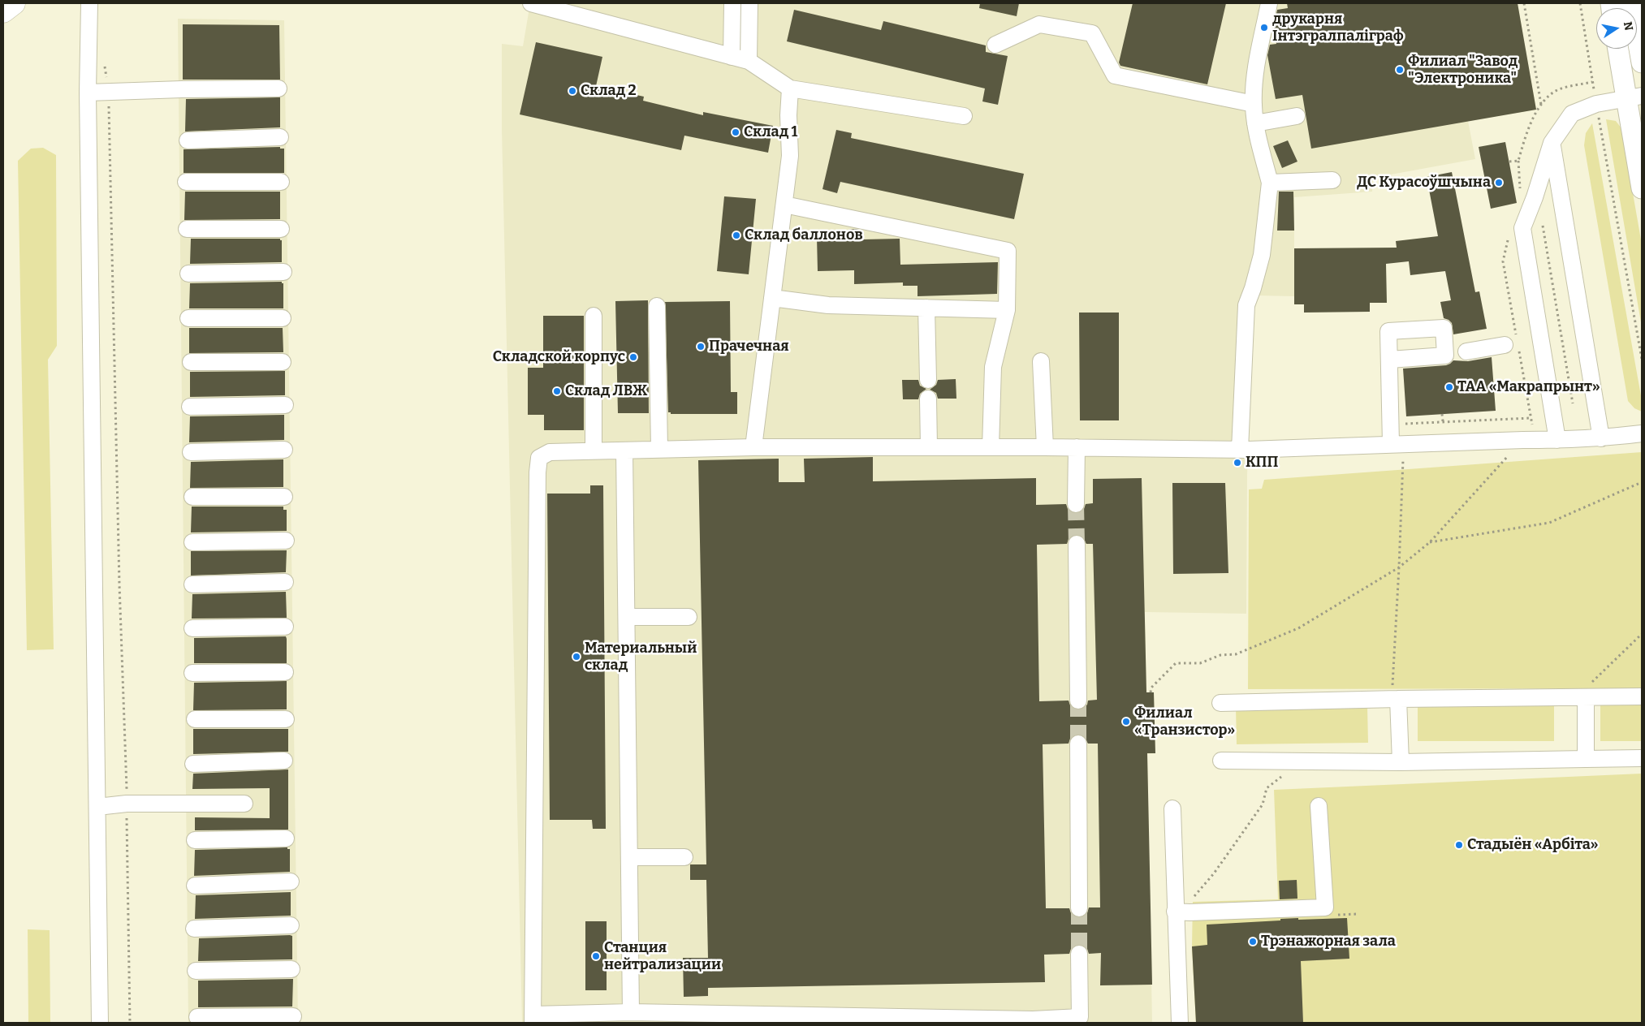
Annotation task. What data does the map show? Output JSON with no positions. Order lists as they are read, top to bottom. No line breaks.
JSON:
{"places":["друкарня Інтэгралпаліграф","Филиал \"Завод \"Электроника\"","Склад 2","Склад 1","ДС Курасоўшчына","Склад баллонов","Прачечная","Складской корпус","ТАА «Макрапрынт»","Склад ЛВЖ","КПП","Материальный склад","Филиал «Транзистор»","Стадыён «Арбіта»","Трэнажорная зала","Станция нейтрализации"],"north":"right"}
